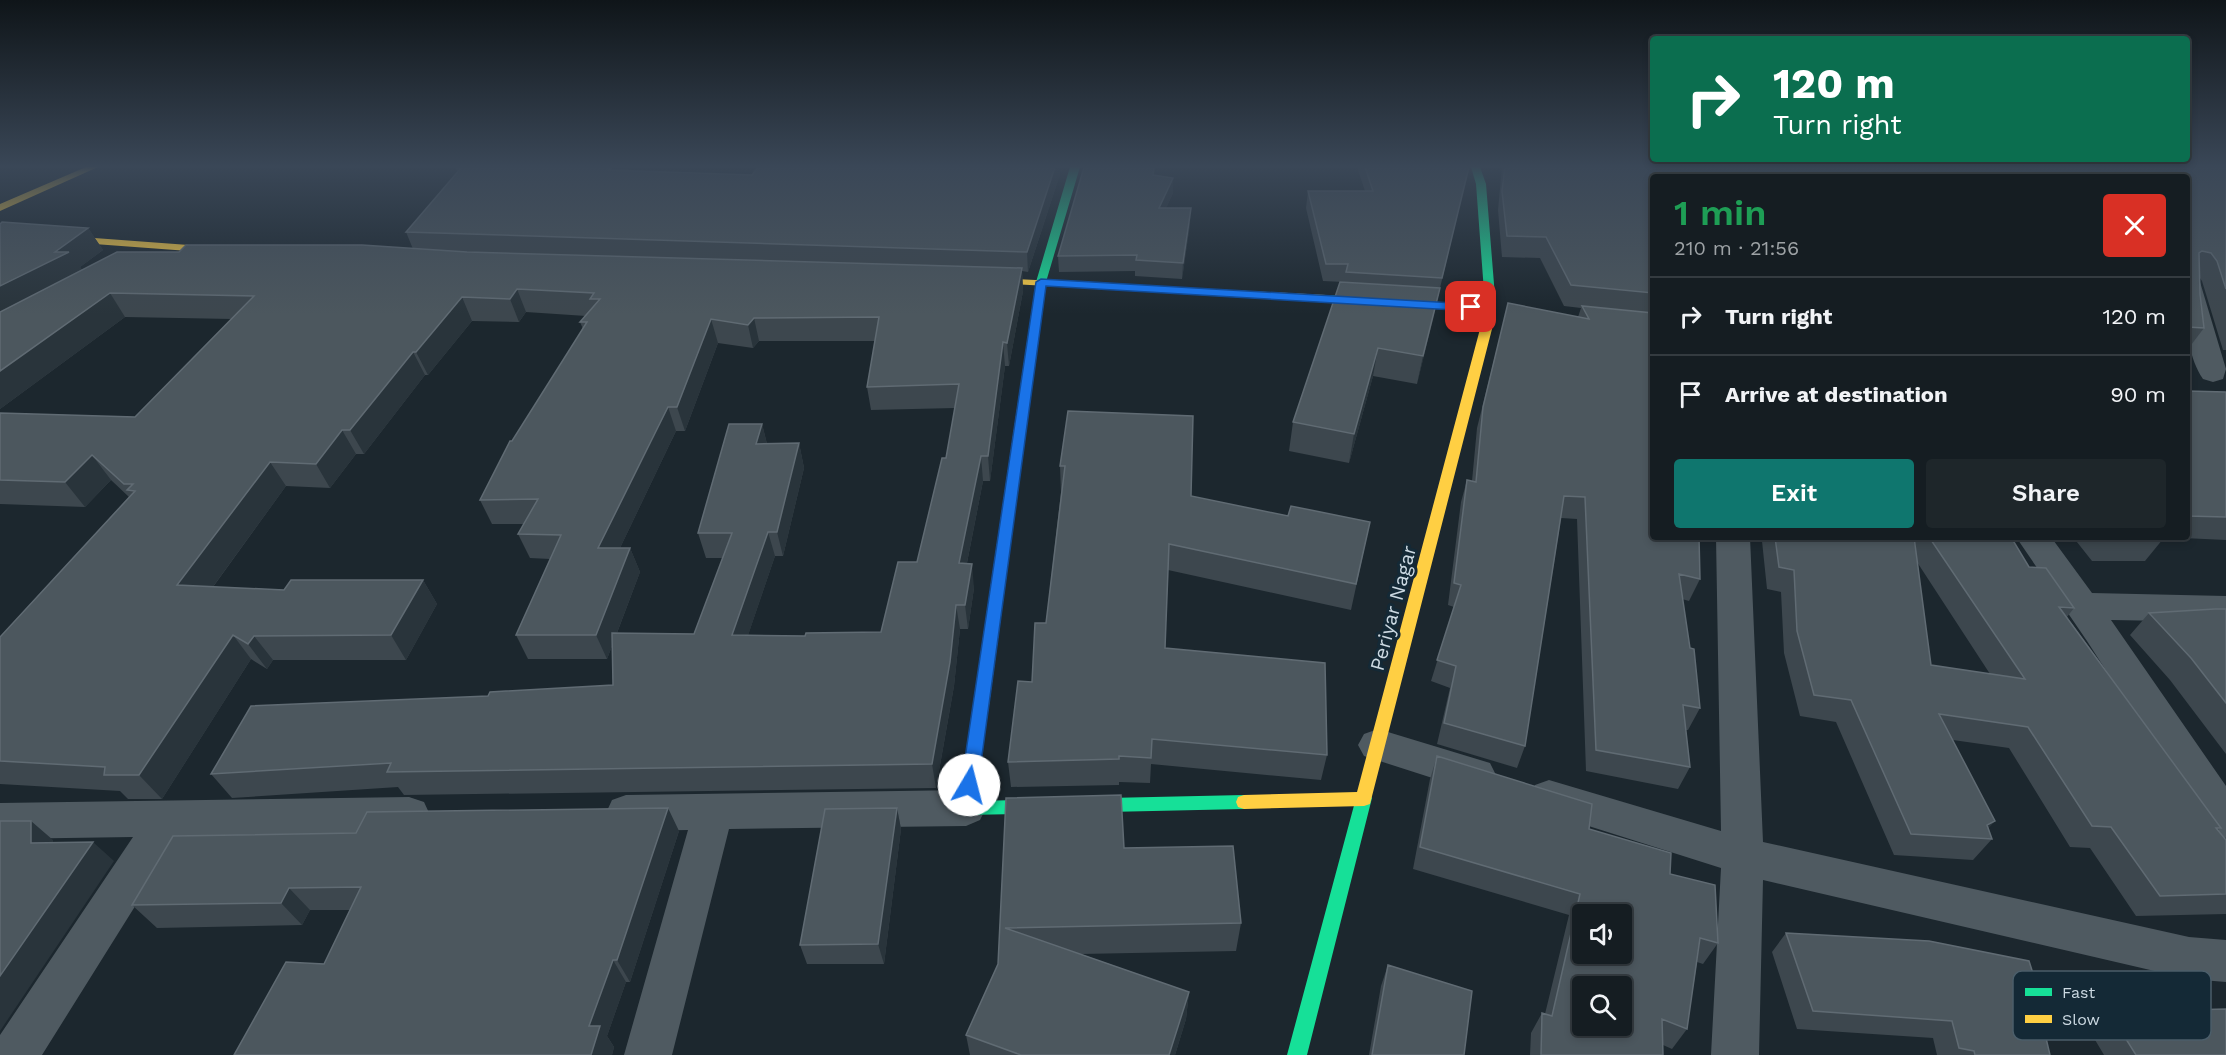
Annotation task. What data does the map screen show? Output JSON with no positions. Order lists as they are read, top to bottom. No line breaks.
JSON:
{"streets":{"street":["Periyar Nagar"]},"legend":["Fast","Slow"],"page":{"turn":["120 m","Turn right"],"heading":["1 min","210 m · 21:56"],"list":[{"name":"Turn right","value":"120 m"},{"name":"Arrive at destination","value":"90 m"}],"buttons":["Exit","Share"]}}
